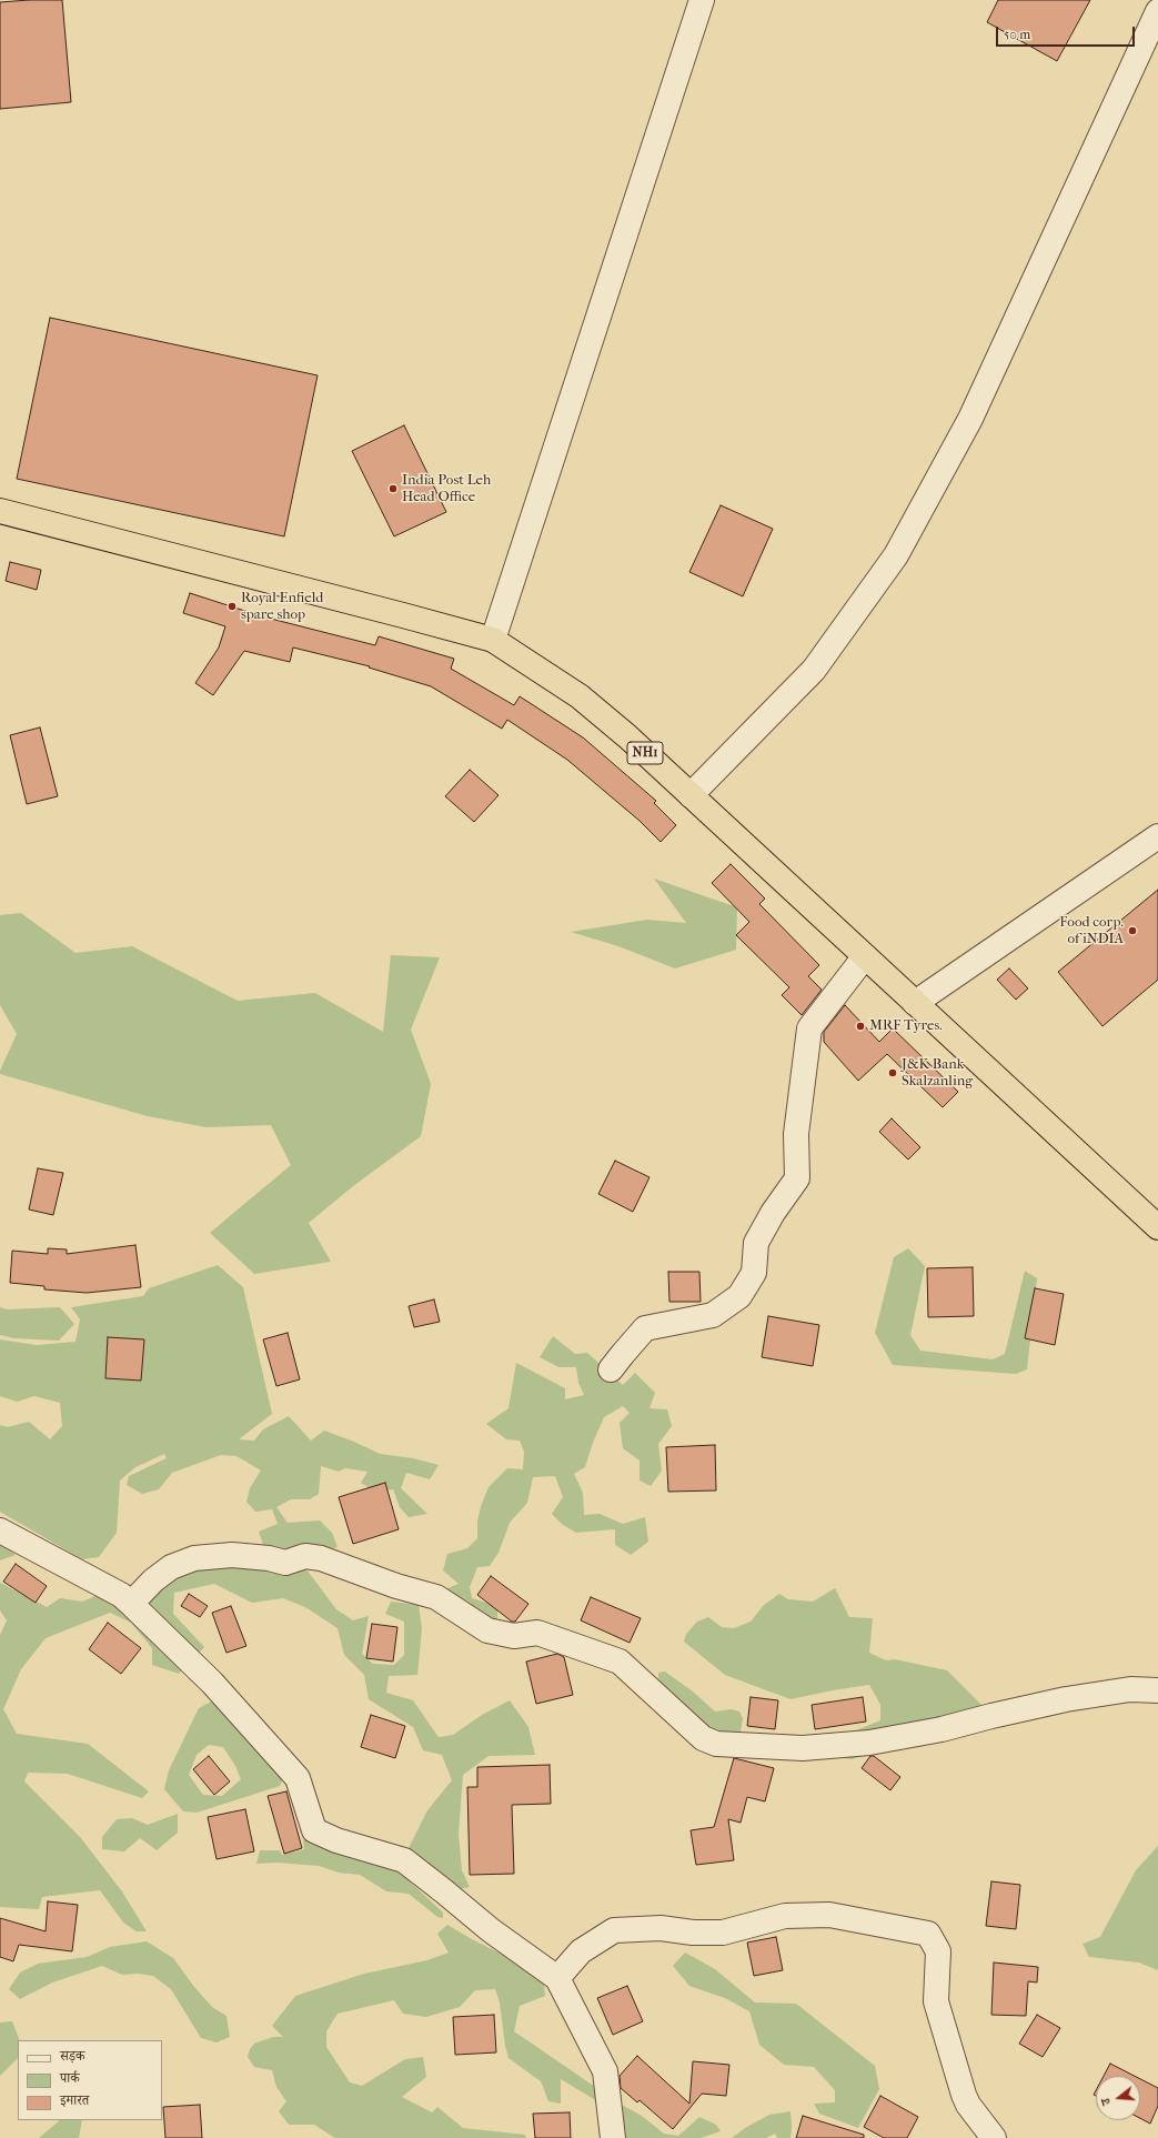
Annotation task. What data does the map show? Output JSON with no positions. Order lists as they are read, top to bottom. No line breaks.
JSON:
{"streets":{"highway":["NH1"]},"places":["India Post Leh Head Office","Royal Enfield spare shop","Food corp. of iNDIA","MRF Tyres.","J&K Bank Skalzanling"],"legend":["सड़क","पार्क","इमारत"],"scale_bar":"50 m","north":"left"}
